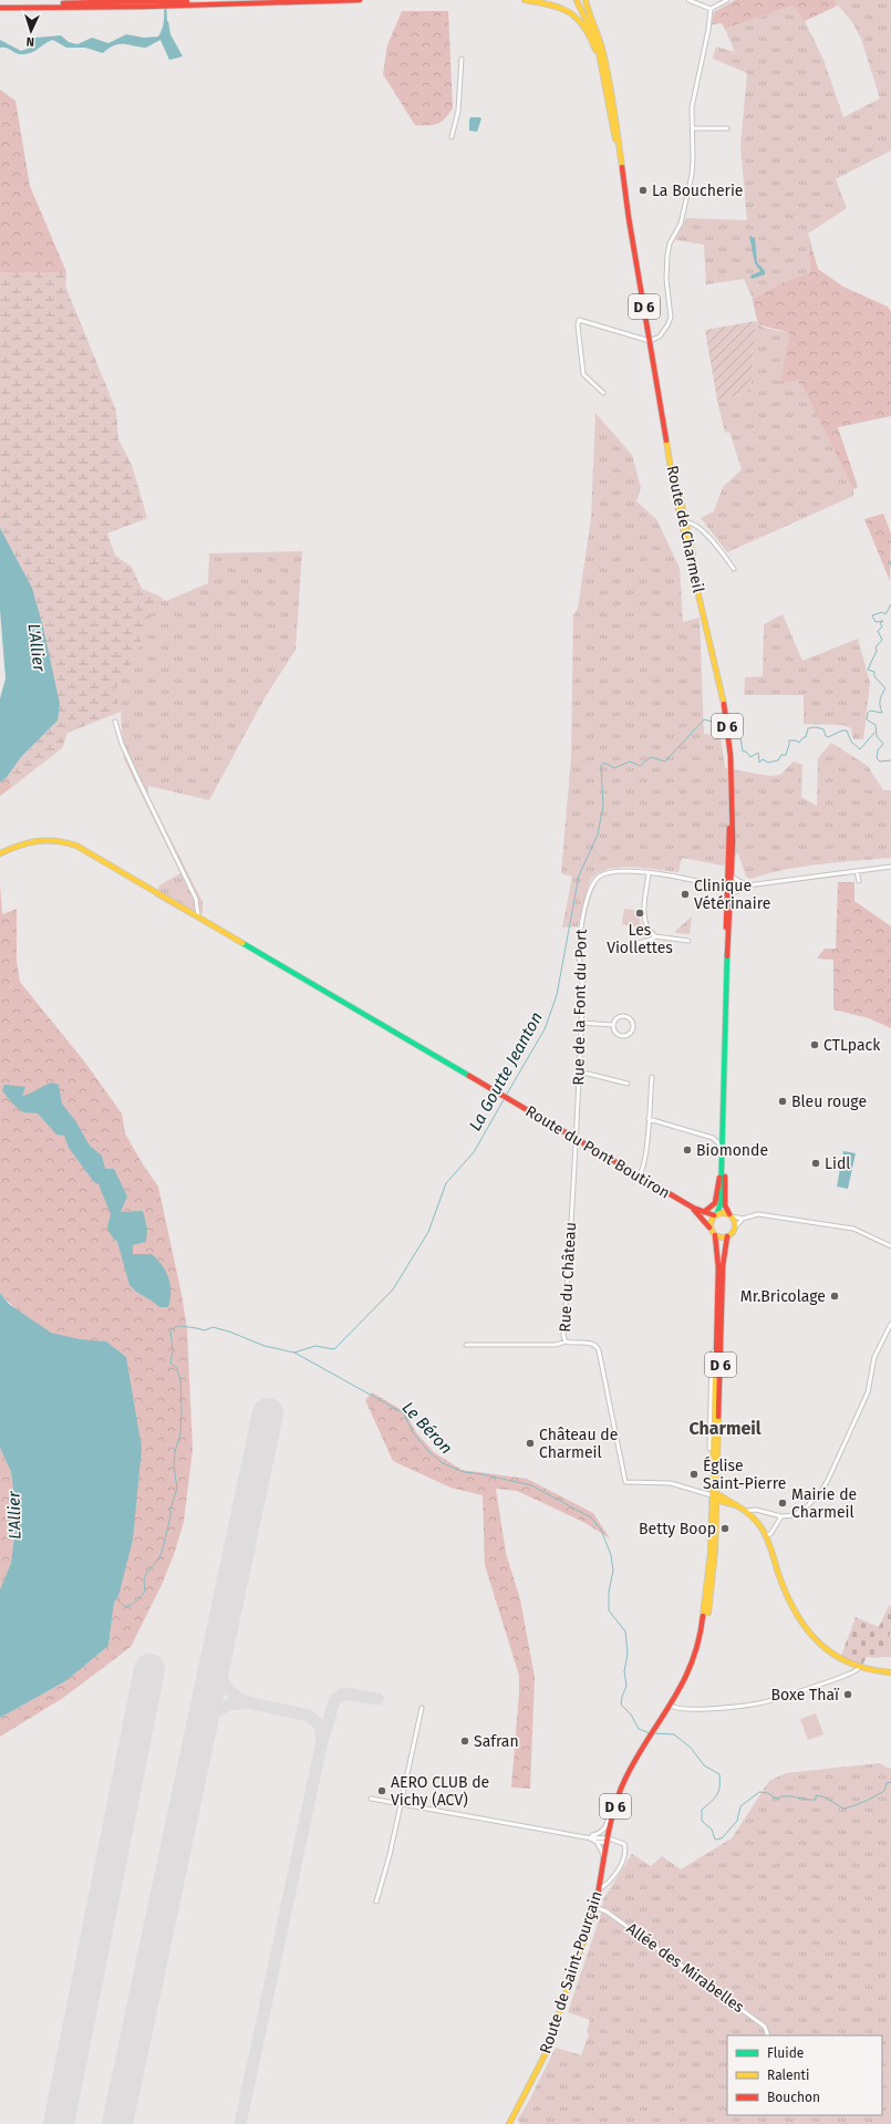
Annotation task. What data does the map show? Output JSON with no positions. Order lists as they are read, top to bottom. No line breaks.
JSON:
{"streets":{"main road":["D 6","Route de Charmeil","Route du Pont Boutiron","Route de Saint-Pourçain"],"street":["Rue de la Font du Port","Rue du Château","Allée des Mirabelles"]},"crossings":[["D 6","Route de Charmeil"],["D 6","Rue de la Font du Port"],["D 6","Route du Pont Boutiron"],["D 6","Route de Saint-Pourçain"],["Rue de la Font du Port","Route du Pont Boutiron"],["Rue de la Font du Port","Rue du Château"],["Route du Pont Boutiron","Rue du Château"],["Route du Pont Boutiron","Route de Saint-Pourçain"],["Rue du Château","Route de Saint-Pourçain"],["Allée des Mirabelles","Route de Saint-Pourçain"]],"districts":["Charmeil"],"water":["L'Allier","La Goutte Jeanton","Le Béron"],"places":["La Boucherie","Clinique Vétérinaire","Les Viollettes","CTLpack","Bleu rouge","Biomonde","Lidl","Mr.Bricolage","Château de Charmeil","Église Saint-Pierre","Mairie de Charmeil","Betty Boop","Boxe Thaï","Safran","AERO CLUB de Vichy (ACV)"],"legend":["Fluide","Ralenti","Bouchon"],"north":"bottom"}
